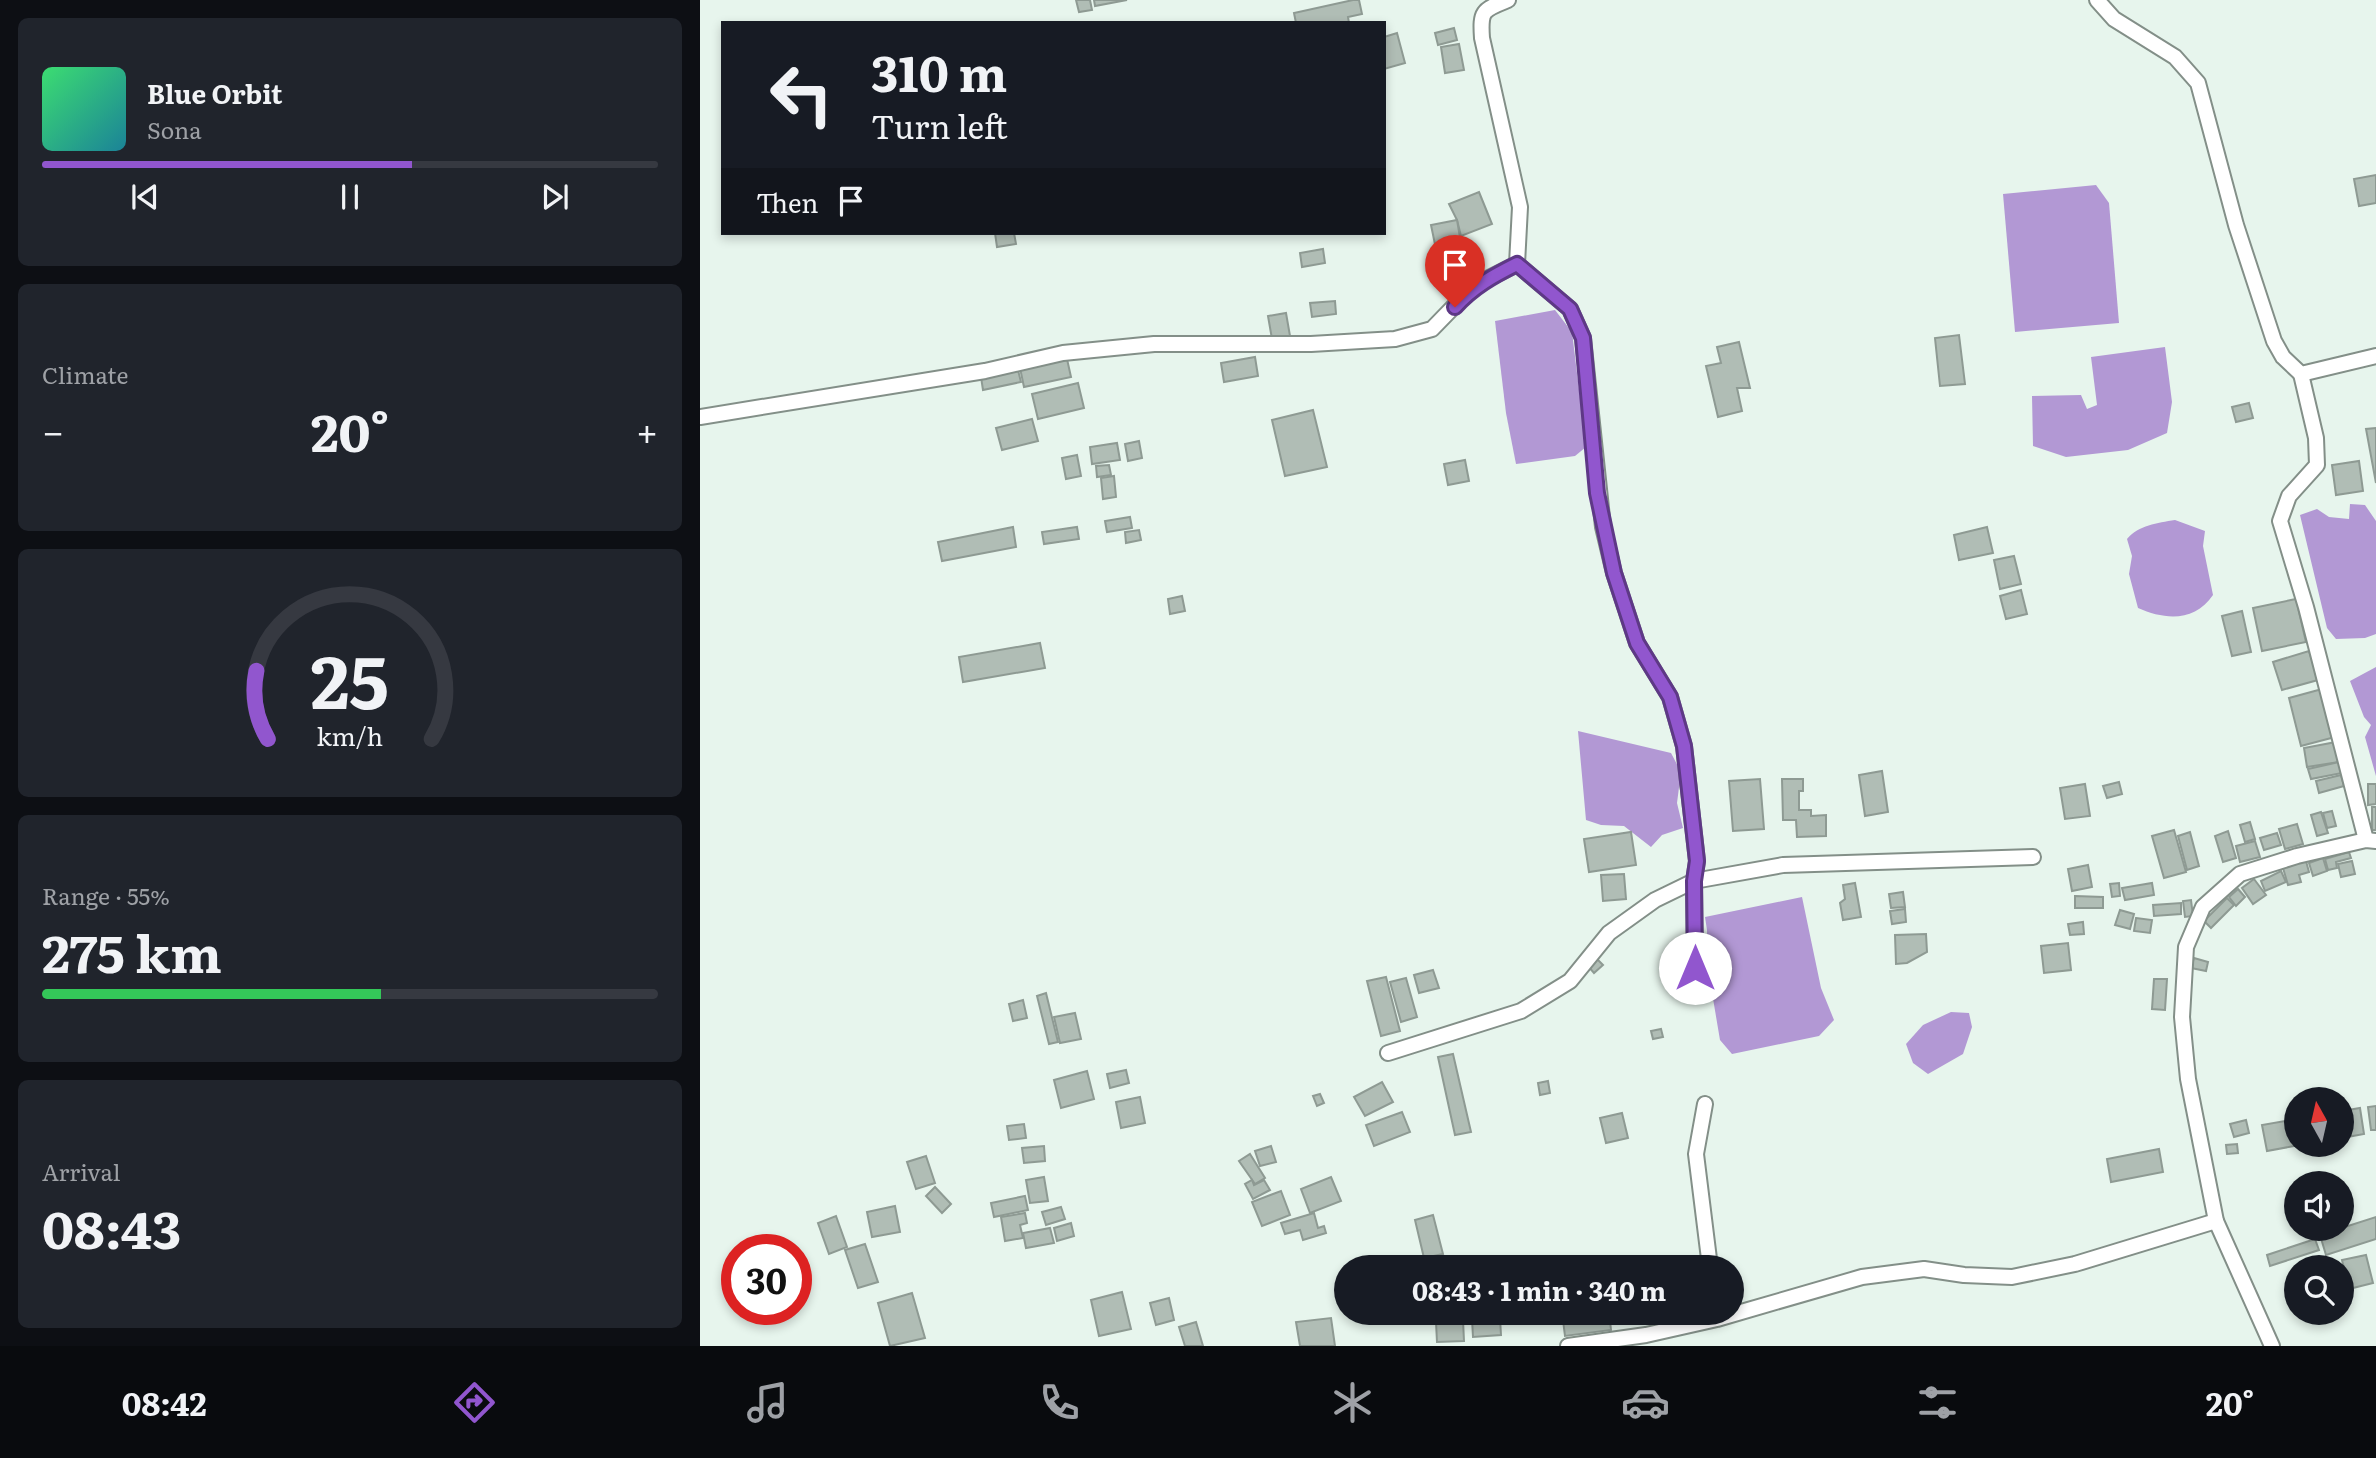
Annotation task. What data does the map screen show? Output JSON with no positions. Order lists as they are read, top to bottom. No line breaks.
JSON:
{"north":"top","page":{"turn":["310 m","Turn left"],"song":["Blue Orbit","Sona"],"then":"Then","tile":["Climate",["Range · 55%","275 km"],["Arrival","08:43"]],"heat":["−","20°","+"],"limit":"30","trip":"08:43 · 1 min · 340 m","tabs":["08:42","20°"],"gauge":["25","km/h"]}}
